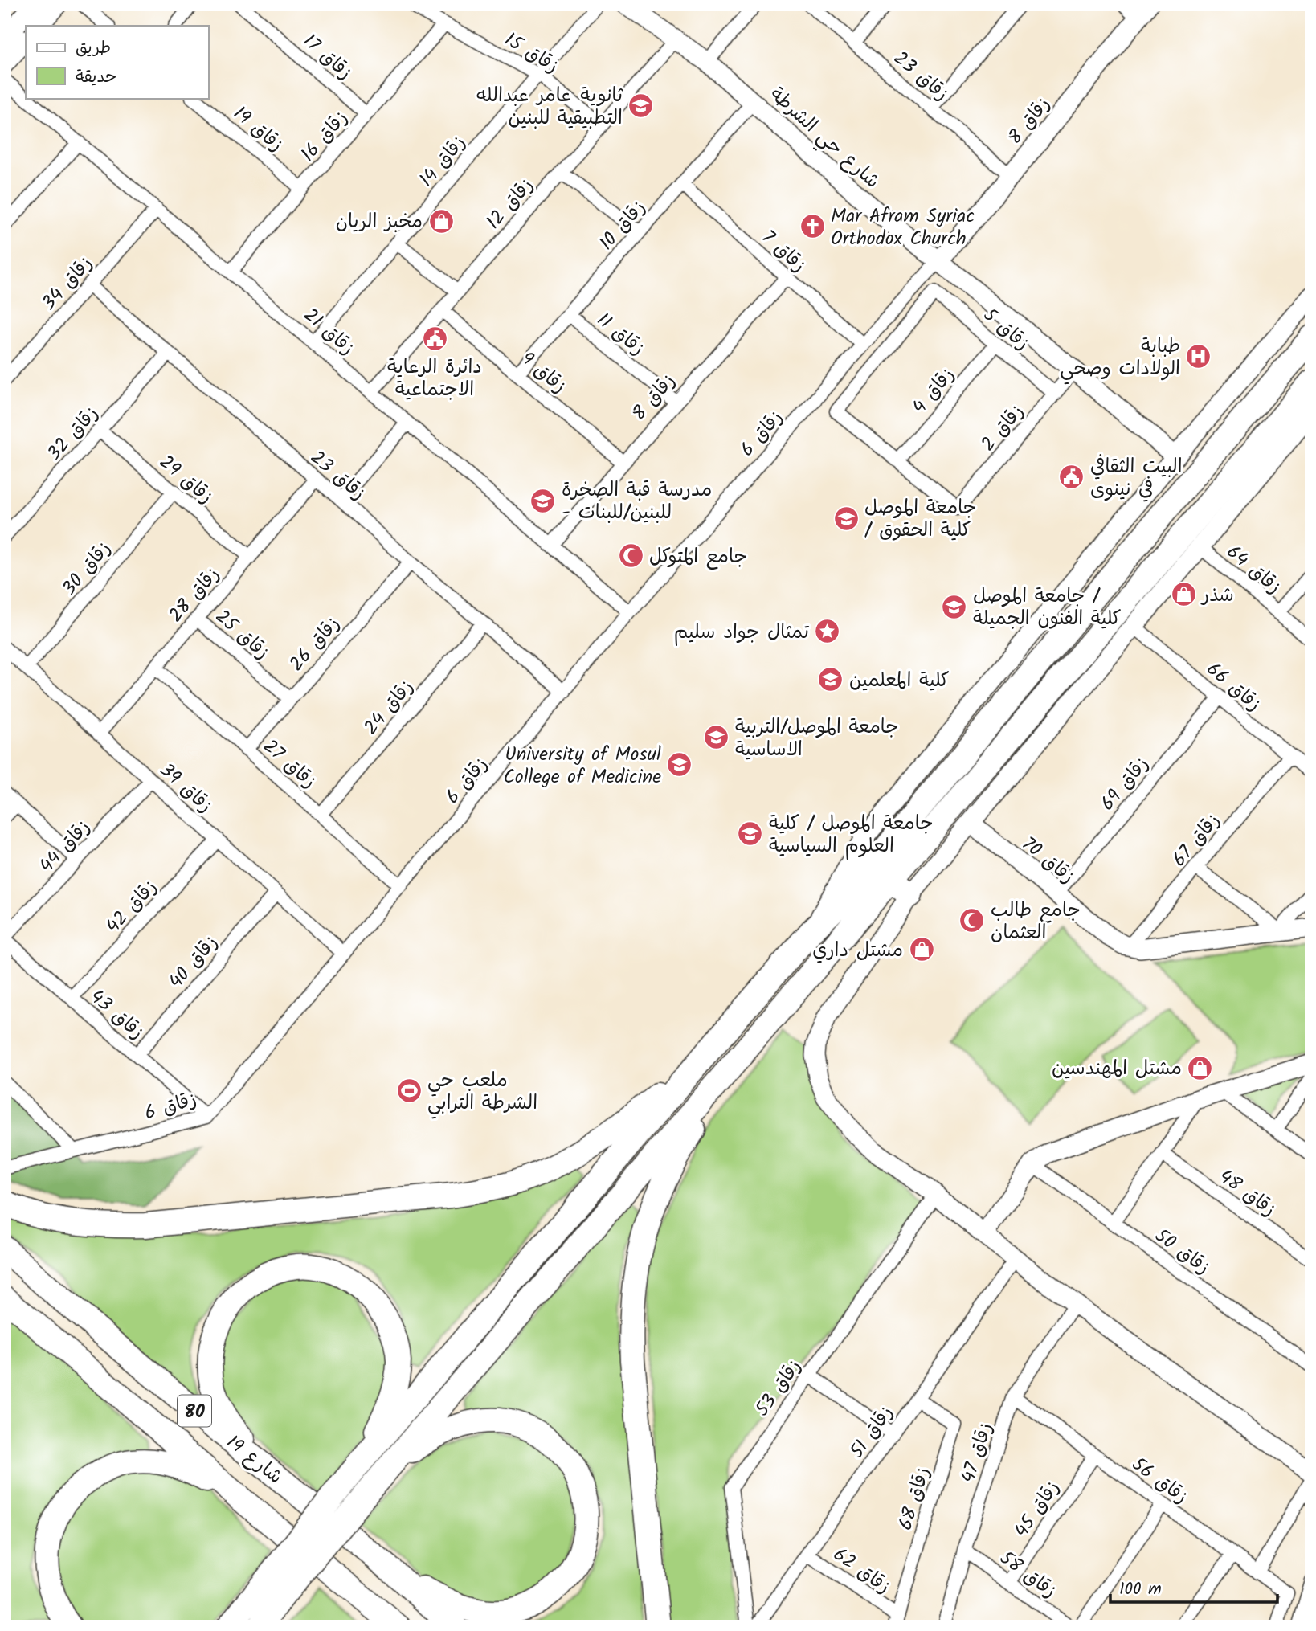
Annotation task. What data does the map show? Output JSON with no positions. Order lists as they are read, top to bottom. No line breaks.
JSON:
{"streets":{"highway":["80","شارع 19"],"street":["زقاق 15","زقاق 17","زقاق 23","زقاق 8","زقاق 19","زقاق 16","شارع حي الشرطة","زقاق 14","زقاق 12","زقاق 10","زقاق 7","زقاق 34","زقاق 5","زقاق 21","زقاق 11","زقاق 9","زقاق 4","زقاق 2","زقاق 32","زقاق 6","زقاق 29","زقاق 30","زقاق 64","زقاق 28","زقاق 25","زقاق 26","زقاق 66","زقاق 24","زقاق 27","زقاق 69","زقاق 39","زقاق 67","زقاق 44","زقاق 70","زقاق 42","زقاق 40","زقاق 43","زقاق 48","زقاق 50","زقاق 53","زقاق 51","زقاق 47","زقاق 56","زقاق 68","زقاق 45","زقاق 62","زقاق 58"]},"crossings":[["زقاق 15","زقاق 16"],["زقاق 15","زقاق 14"],["زقاق 15","زقاق 12"],["زقاق 17","زقاق 16"],["زقاق 23","زقاق 8"],["زقاق 23","زقاق 34"],["زقاق 23","زقاق 32"],["زقاق 23","زقاق 6"],["زقاق 23","زقاق 28"],["زقاق 23","زقاق 26"],["زقاق 23","زقاق 24"],["زقاق 8","شارع حي الشرطة"],["زقاق 8","زقاق 7"],["زقاق 8","زقاق 21"],["زقاق 8","زقاق 11"],["زقاق 8","زقاق 9"],["زقاق 8","زقاق 6"],["زقاق 19","زقاق 16"],["زقاق 16","زقاق 21"],["شارع حي الشرطة","زقاق 12"],["شارع حي الشرطة","زقاق 10"],["شارع حي الشرطة","زقاق 2"],["شارع حي الشرطة","زقاق 6"],["زقاق 14","زقاق 21"],["زقاق 12","زقاق 21"],["زقاق 12","زقاق 9"],["زقاق 10","زقاق 7"],["زقاق 10","زقاق 11"],["زقاق 10","زقاق 9"],["زقاق 7","زقاق 6"],["زقاق 34","زقاق 21"],["زقاق 5","زقاق 4"],["زقاق 5","زقاق 2"],["زقاق 21","زقاق 6"],["زقاق 4","زقاق 2"],["زقاق 32","زقاق 29"],["زقاق 6","زقاق 27"],["زقاق 6","زقاق 39"],["زقاق 6","زقاق 43"],["زقاق 29","زقاق 30"],["زقاق 29","زقاق 28"],["زقاق 30","زقاق 39"],["زقاق 28","زقاق 25"],["زقاق 28","زقاق 27"],["زقاق 28","زقاق 39"],["زقاق 25","زقاق 26"],["زقاق 26","زقاق 27"],["زقاق 66","زقاق 69"],["زقاق 66","زقاق 67"],["زقاق 24","زقاق 27"],["زقاق 69","زقاق 70"],["زقاق 39","زقاق 44"],["زقاق 39","زقاق 42"],["زقاق 39","زقاق 40"],["زقاق 67","زقاق 70"],["زقاق 44","زقاق 43"],["زقاق 42","زقاق 43"],["زقاق 40","زقاق 43"],["زقاق 51","زقاق 68"],["زقاق 51","زقاق 62"],["زقاق 47","زقاق 56"],["زقاق 47","زقاق 58"],["زقاق 56","زقاق 45"],["زقاق 68","زقاق 62"],["زقاق 45","زقاق 58"]],"places":{"school or university":["ثانوية عامر عبدالله التطبيقية للبنين","مدرسة قبة الصخرة - للبنين/للبنات","جامعة الموصل / كلية الحقوق","جامعة الموصل / كلية الفنون الجميلة","كلية المعلمين","جامعة الموصل/التربية الاساسية","University of Mosul College of Medicine","جامعة الموصل / كلية العلوم السياسية"],"shop":["مخبز الريان","شذر","مشتل داري","مشتل المهندسين"],"church":["Mar Afram Syriac Orthodox Church"],"public building":["دائرة الرعاية الاجتماعية","البيت الثقافي في نينوى"],"hospital":["طبابة الولادات وصحي"],"mosque":["جامع المتوكل","جامع طالب العثمان"],"place":["تمثال جواد سليم"],"sports":["ملعب حي الشرطة الترابي"]},"legend":["طريق","حديقة"],"scale_bar":"100 m"}
